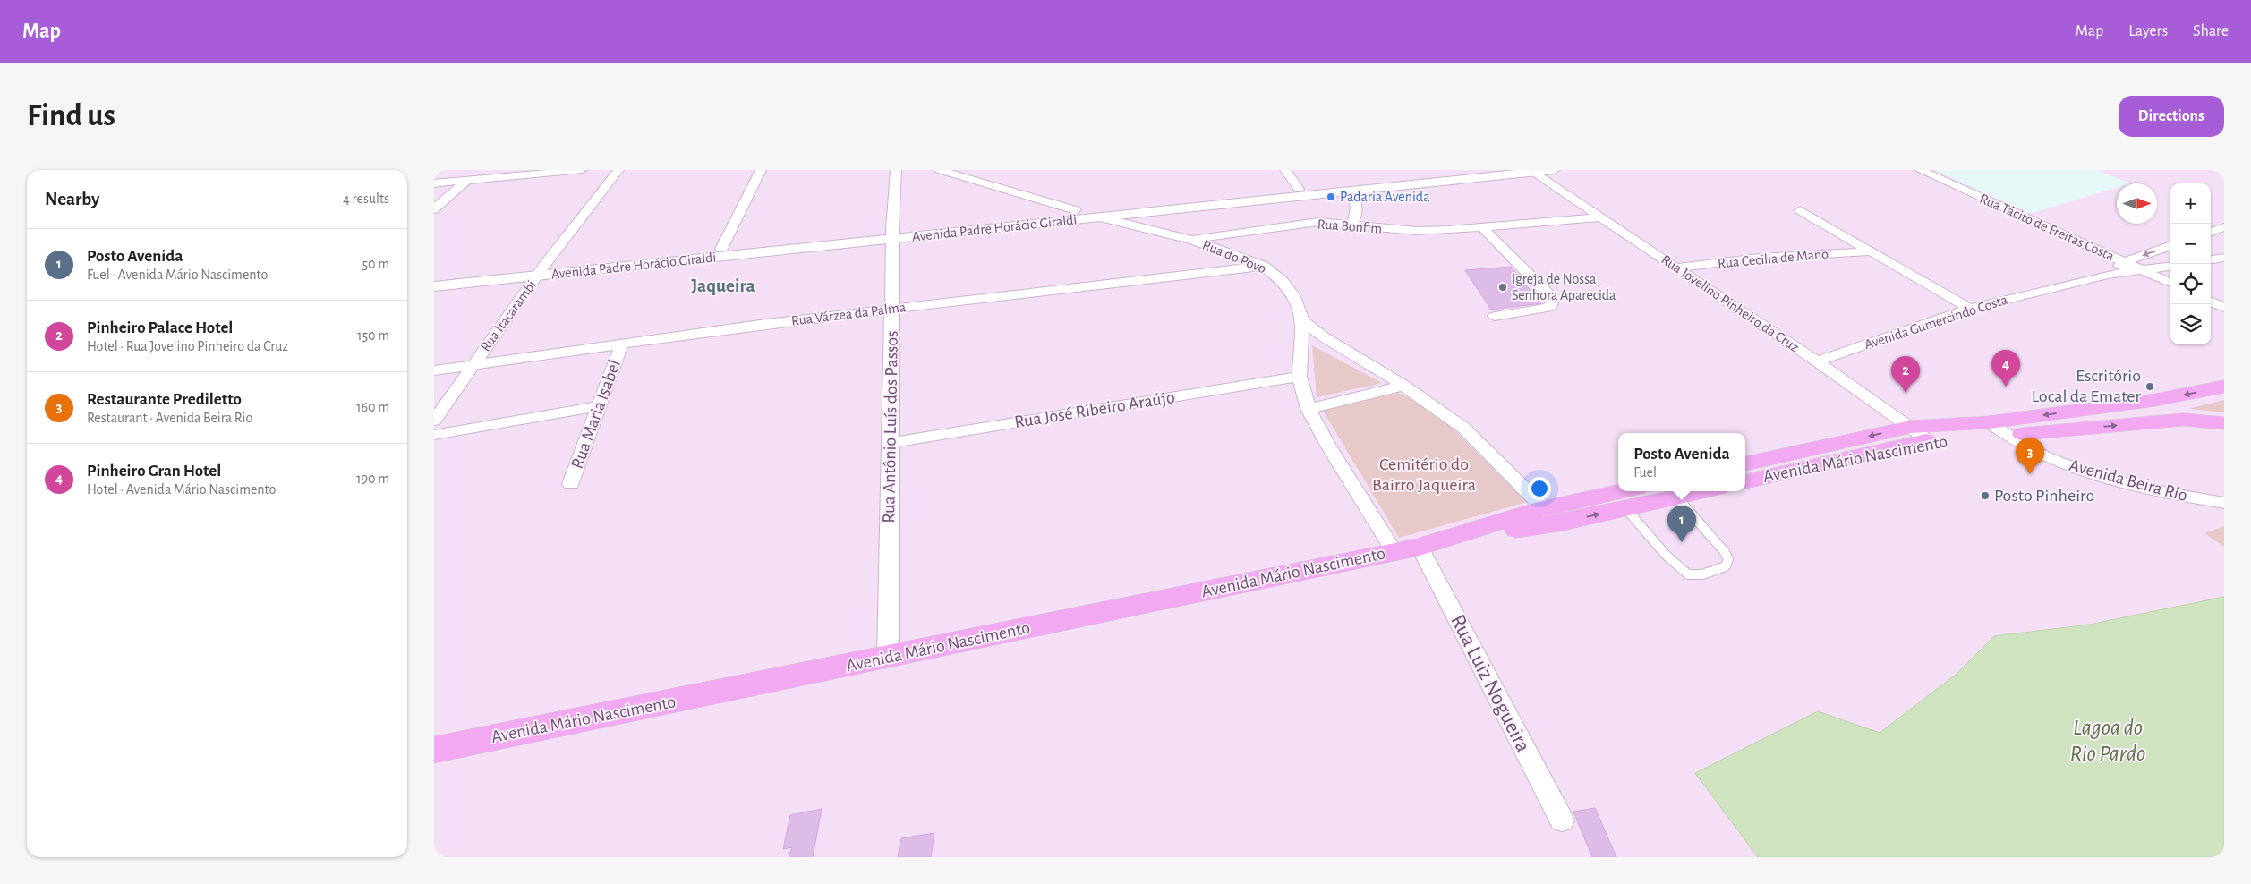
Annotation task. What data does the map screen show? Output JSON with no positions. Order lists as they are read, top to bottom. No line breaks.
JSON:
{"streets":{"main road":["Avenida Mário Nascimento"],"street":["Rua Bonfim","Rua Tácito de Freitas Costa","Avenida Padre Horácio Giraldi","Rua do Povo","Rua Cecilia de Mano","Rua Jovelino Pinheiro da Cruz","Rua Várzea da Palma","Rua Itacarambi","Avenida Gumercindo Costa","Rua José Ribeiro Araújo","Rua Maria Isabel","Rua Antônio Luís dos Passos","Avenida Beira Rio","Rua Luiz Nogueira"]},"crossings":[["Rua Bonfim","Rua do Povo"],["Rua Bonfim","Rua Jovelino Pinheiro da Cruz"],["Rua Tácito de Freitas Costa","Avenida Gumercindo Costa"],["Avenida Padre Horácio Giraldi","Rua do Povo"],["Avenida Padre Horácio Giraldi","Rua Jovelino Pinheiro da Cruz"],["Avenida Padre Horácio Giraldi","Rua Itacarambi"],["Avenida Padre Horácio Giraldi","Rua Antônio Luís dos Passos"],["Rua do Povo","Rua Várzea da Palma"],["Rua do Povo","Rua José Ribeiro Araújo"],["Rua do Povo","Rua Luiz Nogueira"],["Rua Cecilia de Mano","Rua Jovelino Pinheiro da Cruz"],["Rua Cecilia de Mano","Avenida Gumercindo Costa"],["Rua Jovelino Pinheiro da Cruz","Avenida Gumercindo Costa"],["Rua Jovelino Pinheiro da Cruz","Avenida Mário Nascimento"],["Rua Várzea da Palma","Rua Itacarambi"],["Rua Várzea da Palma","Rua Maria Isabel"],["Rua Várzea da Palma","Rua Antônio Luís dos Passos"],["Rua José Ribeiro Araújo","Rua Antônio Luís dos Passos"],["Rua Antônio Luís dos Passos","Avenida Mário Nascimento"],["Avenida Mário Nascimento","Avenida Beira Rio"],["Avenida Mário Nascimento","Rua Luiz Nogueira"]],"districts":["Jaqueira"],"water":["Lagoa do Rio Pardo"],"parks":["Cemitério do Bairro Jaqueira"],"places":["Padaria Avenida","Igreja de Nossa Senhora Aparecida","Escritório Local da Emater","Posto Pinheiro"],"north":"right","page":{"header":"Map","nav":["Map","Layers","Share"],"buttons":"Directions","title":"Find us","heading":["Nearby","4 results"],"map_buttons":["+","−"],"list":[{"mark":"1","name":"Posto Avenida","note":"Fuel · Avenida Mário Nascimento","value":"50 m"},{"mark":"2","name":"Pinheiro Palace Hotel","note":"Hotel · Rua Jovelino Pinheiro da Cruz","value":"150 m"},{"mark":"3","name":"Restaurante Prediletto","note":"Restaurant · Avenida Beira Rio","value":"160 m"},{"mark":"4","name":"Pinheiro Gran Hotel","note":"Hotel · Avenida Mário Nascimento","value":"190 m"}],"pins":["4","2","3","1"],"popup":["Posto Avenida","Fuel"]}}
